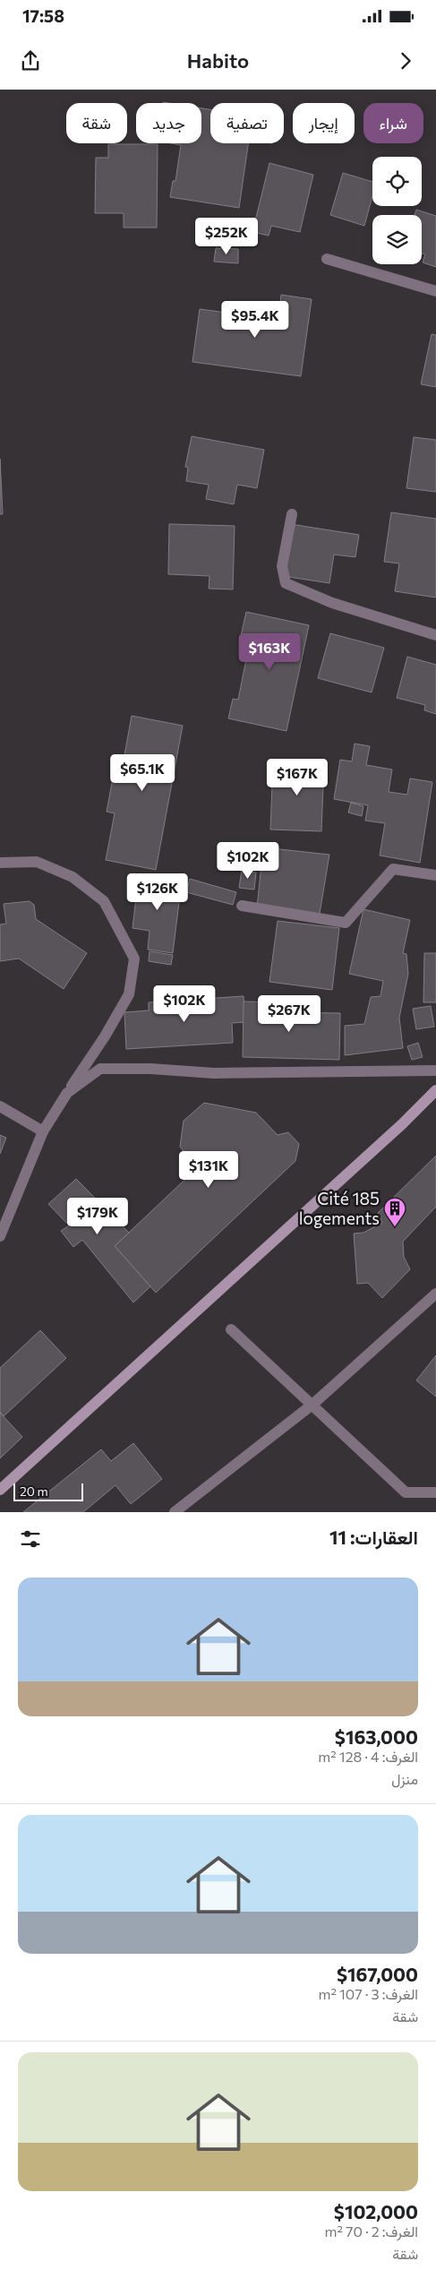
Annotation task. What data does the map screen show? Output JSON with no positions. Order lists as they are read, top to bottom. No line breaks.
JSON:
{"places":{"building":["Cité 185 logements"]},"scale_bar":"20 m","page":{"status":"17:58","header":"Habito","chip":["شراء","إيجار","تصفية","جديد","شقة"],"price":["$252K","$95.4K","$163K","$65.1K","$167K","$102K","$126K","$102K","$267K","$131K","$179K"],"scale":"20 m","heading":"العقارات: 11","list":[{"name":"$163,000","note":"الغرف: 4 · 128 m² · منزل"},{"name":"$167,000","note":"الغرف: 3 · 107 m² · شقة"},{"name":"$102,000","note":"الغرف: 2 · 70 m² · شقة"}]}}
